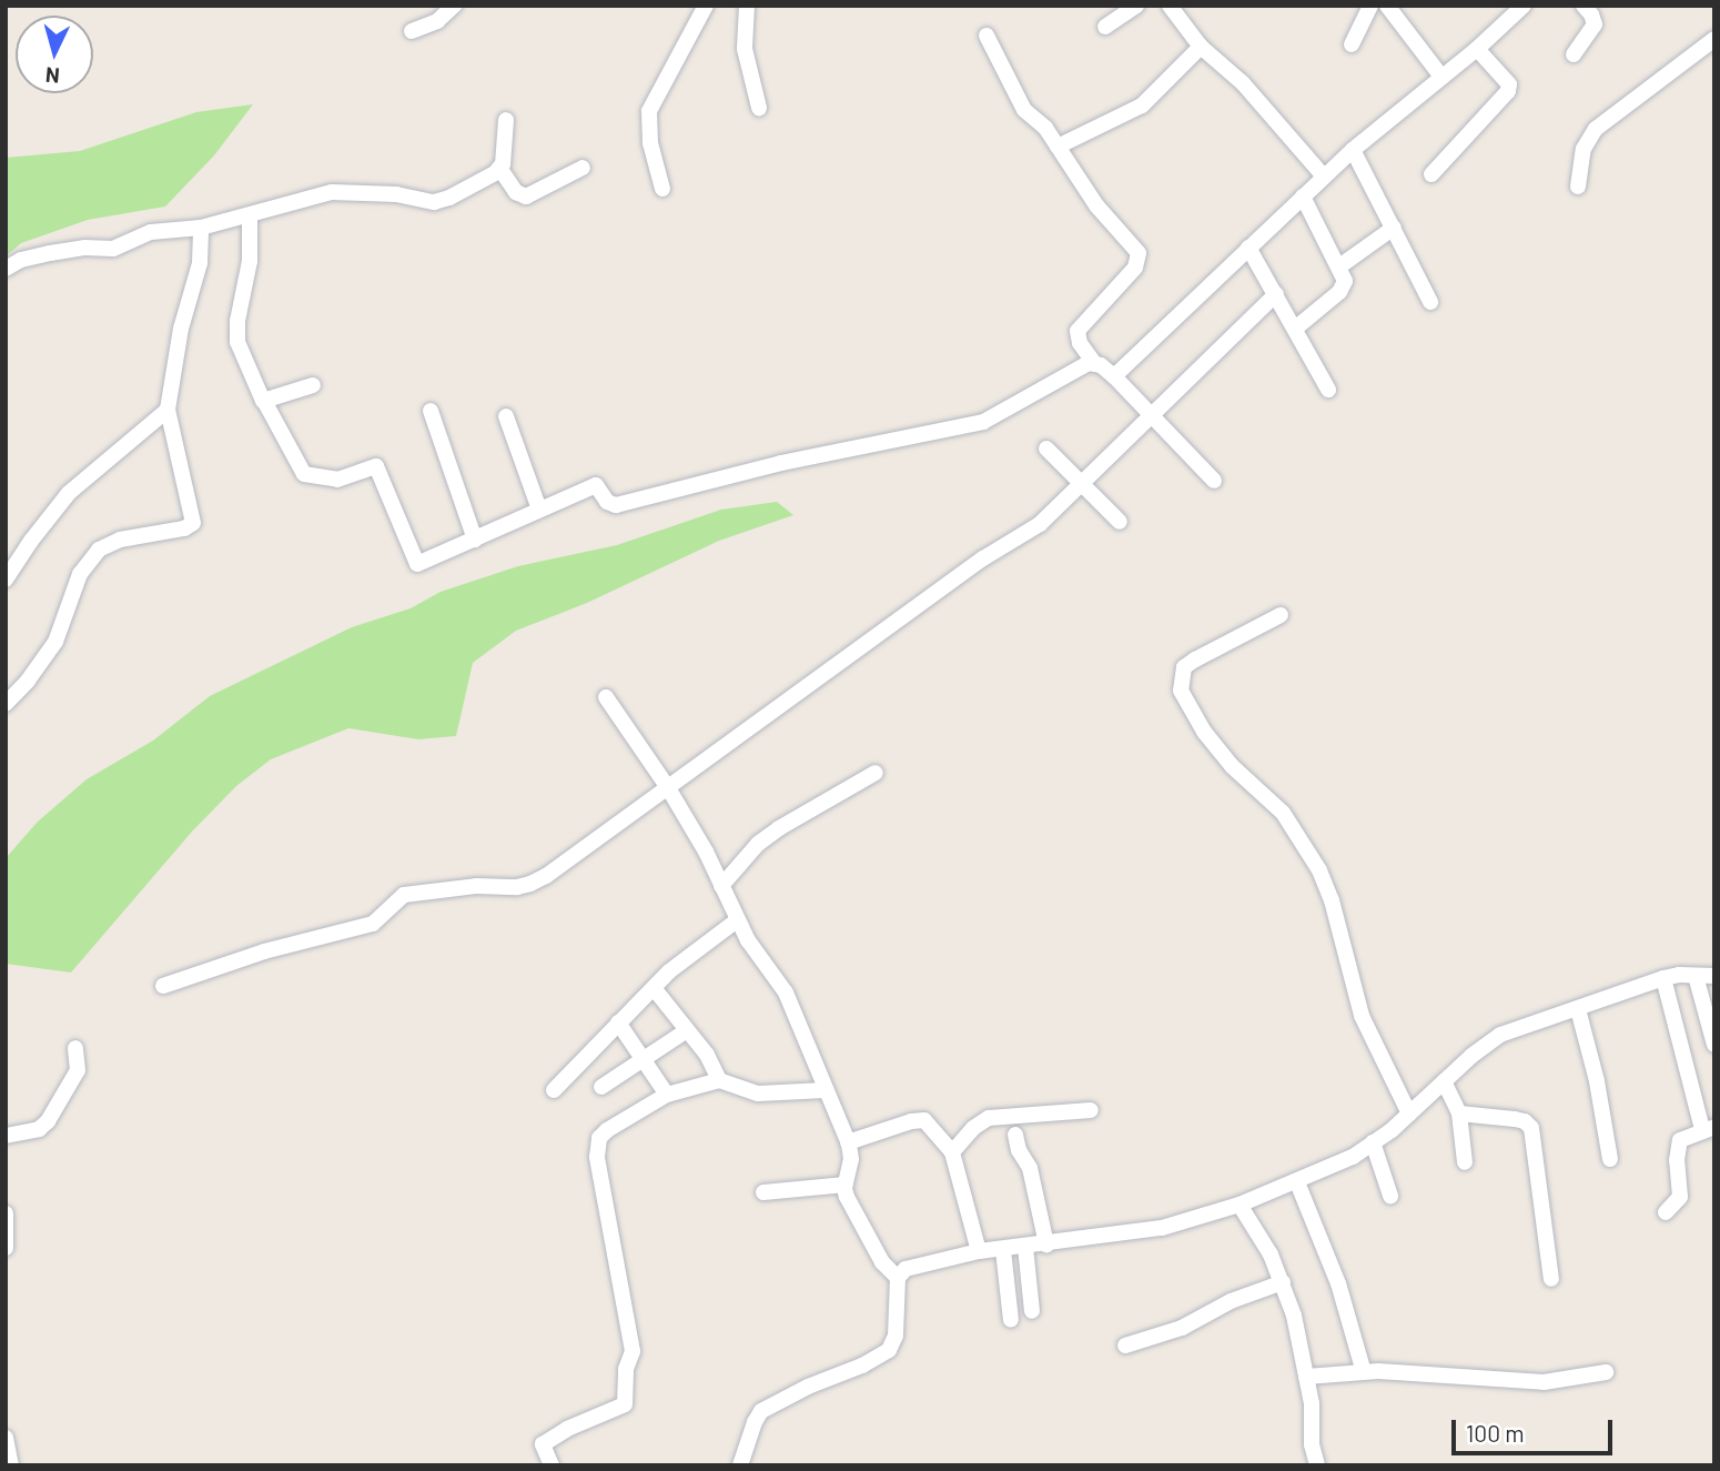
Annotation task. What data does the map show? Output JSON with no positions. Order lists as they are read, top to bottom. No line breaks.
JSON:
{"scale_bar":"100 m","north":"bottom"}
